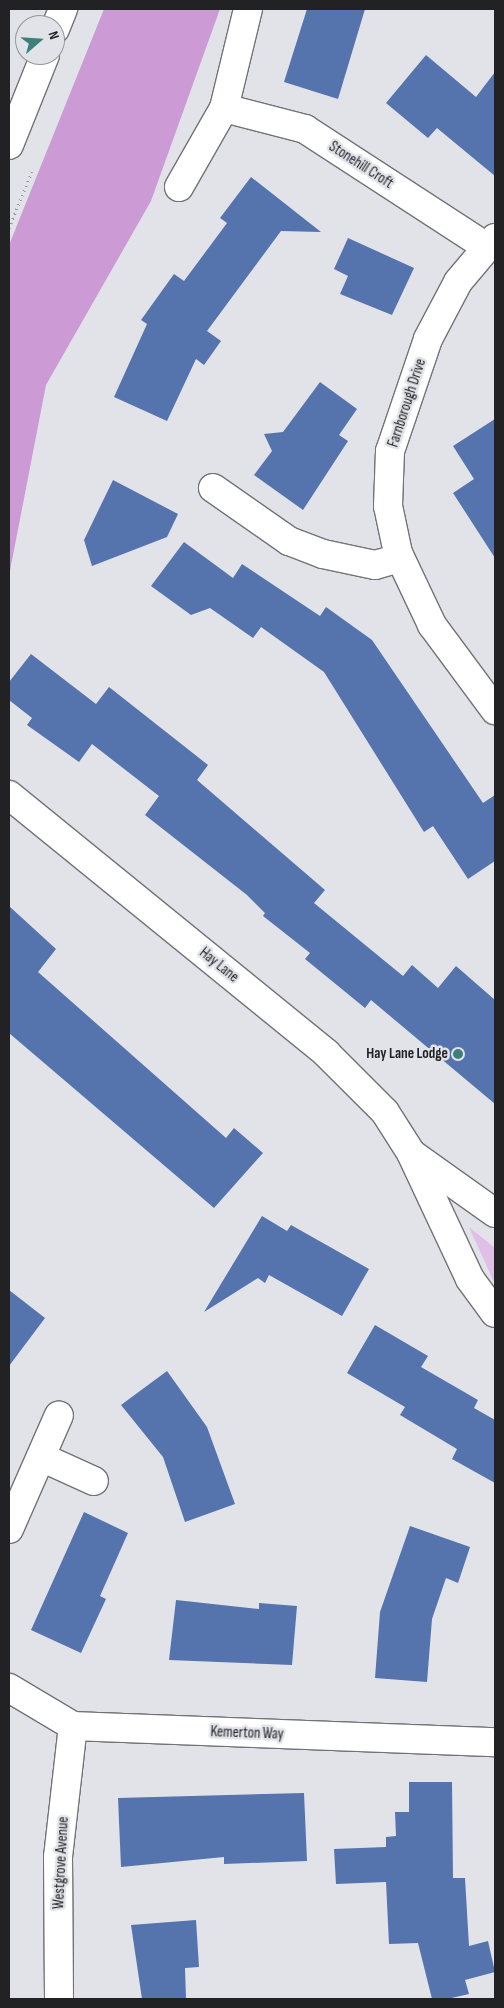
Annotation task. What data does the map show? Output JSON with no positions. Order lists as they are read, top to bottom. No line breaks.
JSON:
{"streets":{"main road":["Stonehill Croft","Farnborough Drive","Hay Lane","Kemerton Way","Westgrove Avenue"]},"crossings":[["Stonehill Croft","Farnborough Drive"],["Kemerton Way","Westgrove Avenue"]],"places":["Hay Lane Lodge"],"north":"right"}
